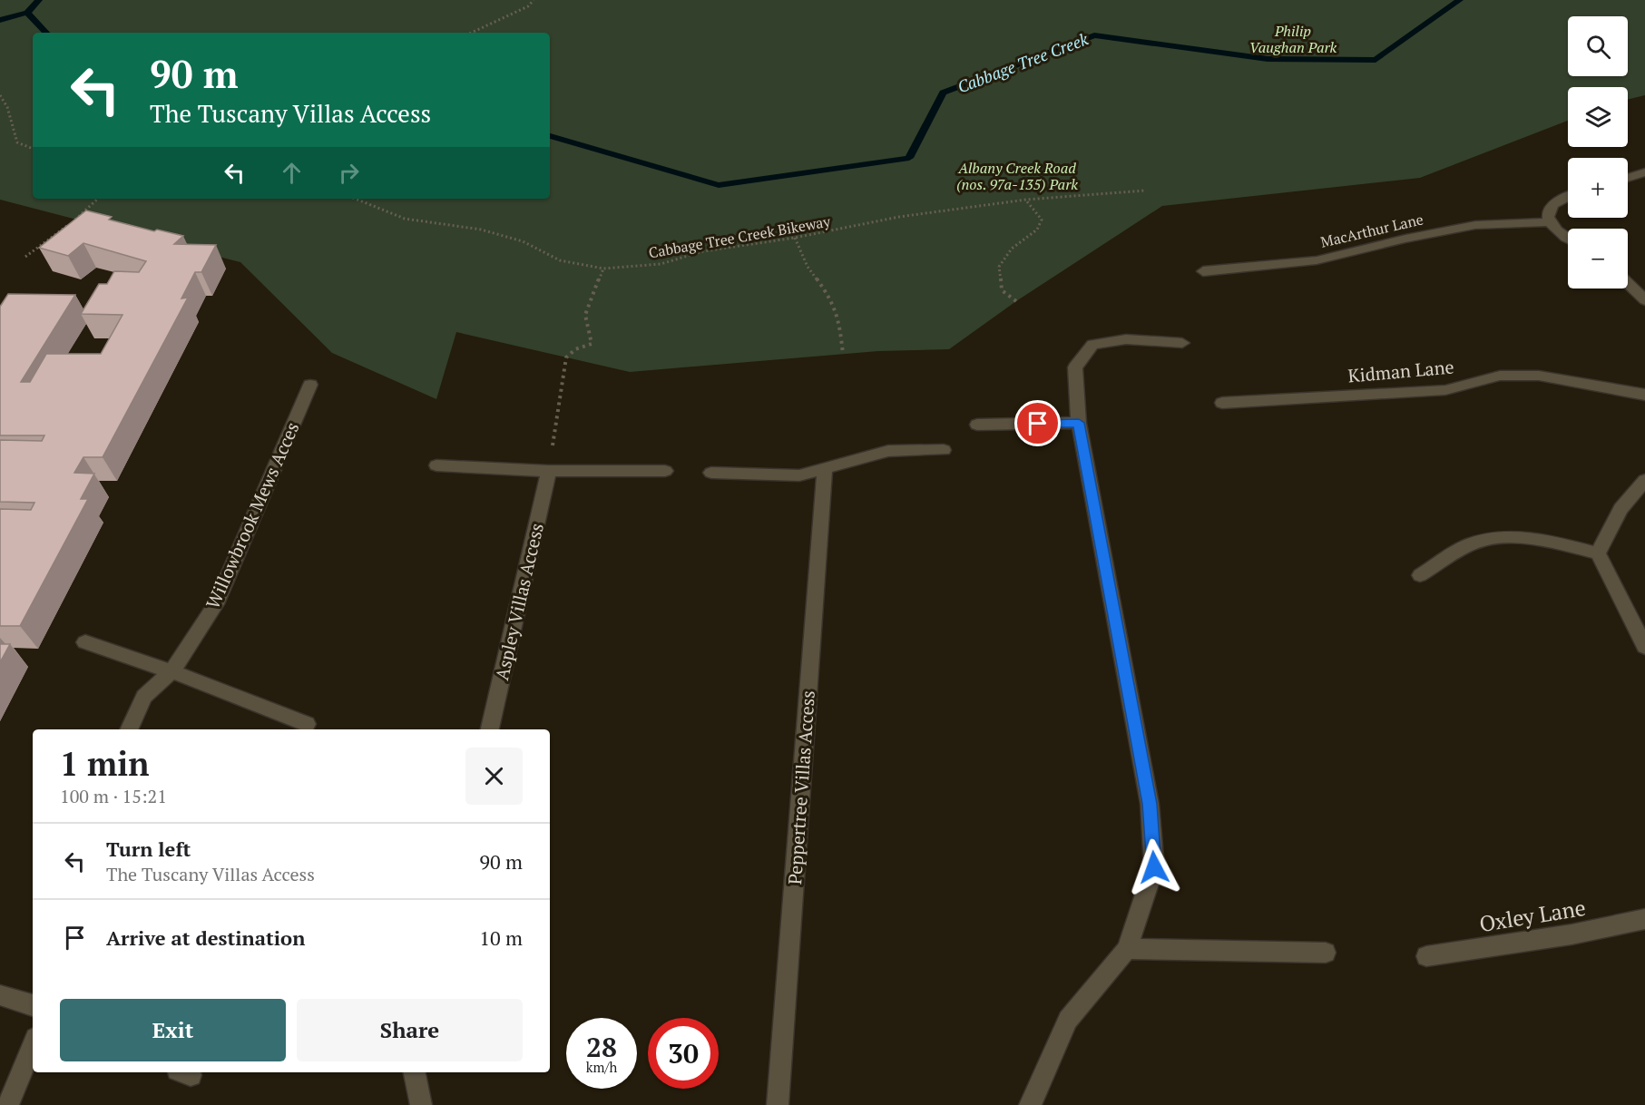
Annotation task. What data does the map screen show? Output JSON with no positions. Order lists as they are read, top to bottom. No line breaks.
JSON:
{"streets":{"street":["MacArthur Lane","Kidman Lane","Willowbrook Mews Acces","Aspley Villas Access","Peppertree Villas Access","Oxley Lane"],"path":["Cabbage Tree Creek Bikeway"]},"water":["Cabbage Tree Creek"],"parks":["Philip Vaughan Park","Albany Creek Road (nos. 97a-135) Park"],"page":{"map_buttons":["+","−"],"turn":["90 m","The Tuscany Villas Access"],"heading":["1 min","100 m · 15:21"],"list":[{"name":"Turn left","note":"The Tuscany Villas Access","value":"90 m"},{"name":"Arrive at destination","value":"10 m"}],"buttons":["Exit","Share"],"speed":"28 km/h","limit":"30"}}
